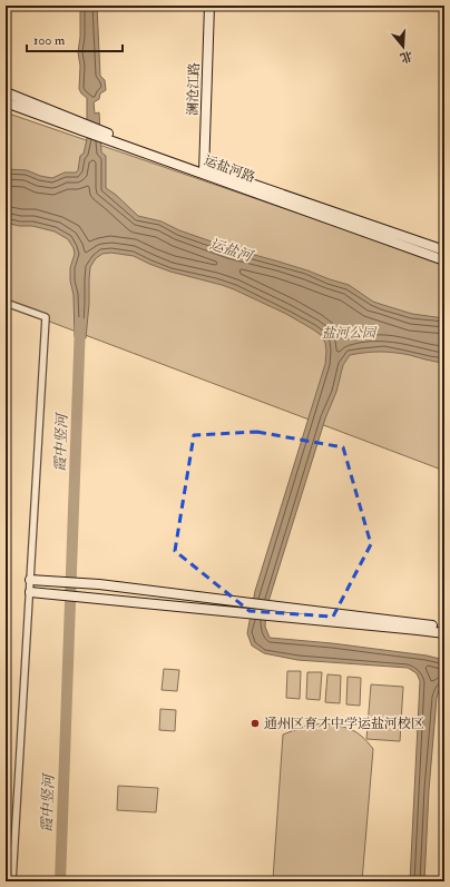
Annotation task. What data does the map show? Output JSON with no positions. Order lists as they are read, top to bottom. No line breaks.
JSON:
{"streets":{"street":["澜沧江路","运盐河路"]},"crossings":[["澜沧江路","运盐河路"]],"water":["运盐河","霞中竖河"],"parks":["盐河公园"],"places":["通州区育才中学运盐河校区"],"scale_bar":"100 m","north":"bottom"}
